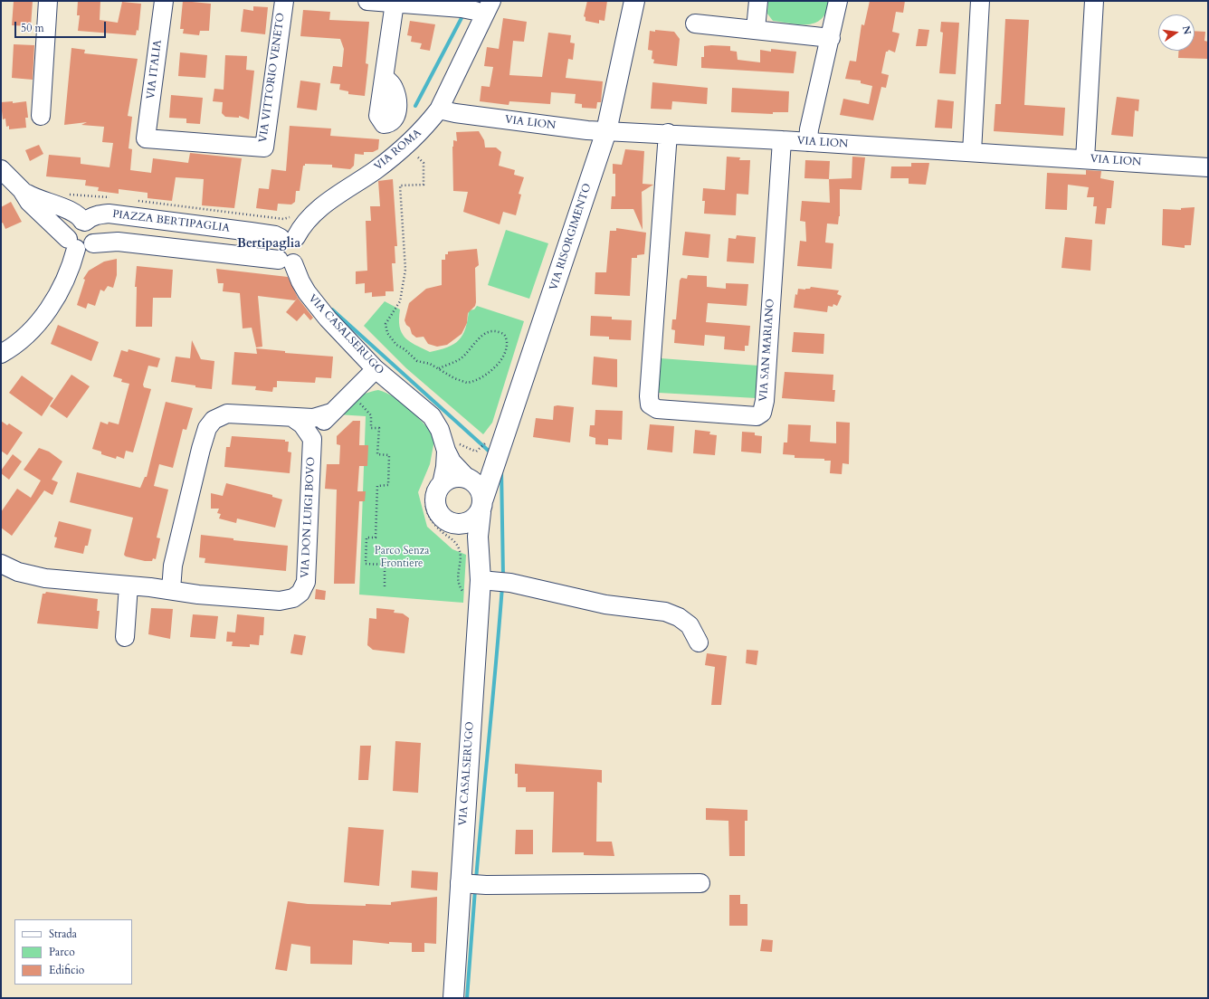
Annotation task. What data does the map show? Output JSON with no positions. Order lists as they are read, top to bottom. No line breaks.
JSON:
{"streets":{"main road":["VIA RISORGIMENTO","VIA CASALSERUGO"],"street":["VIA ITALIA","VIA VITTORIO VENETO","VIA LION","VIA ROMA","PIAZZA BERTIPAGLIA","VIA SAN MARIANO","VIA DON LUIGI BOVO"]},"crossings":[["VIA ITALIA","VIA VITTORIO VENETO"],["VIA LION","VIA ROMA"],["VIA LION","VIA RISORGIMENTO"],["VIA LION","VIA SAN MARIANO"],["VIA ROMA","PIAZZA BERTIPAGLIA"],["VIA ROMA","VIA CASALSERUGO"],["PIAZZA BERTIPAGLIA","VIA CASALSERUGO"],["VIA RISORGIMENTO","VIA CASALSERUGO"],["VIA CASALSERUGO","VIA DON LUIGI BOVO"]],"districts":["Bertipaglia"],"parks":["Parco Senza Frontiere"],"legend":["Strada","Parco","Edificio"],"scale_bar":"50 m","north":"right"}
